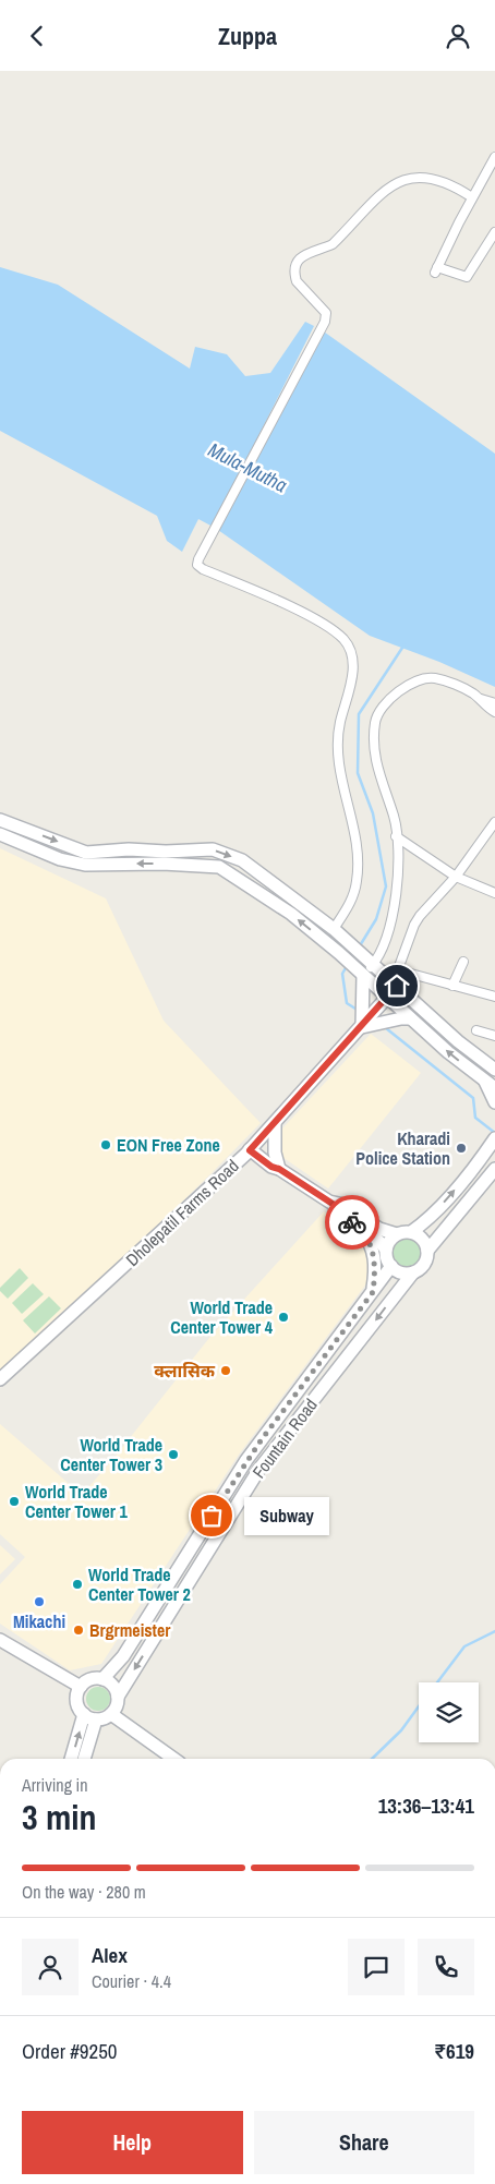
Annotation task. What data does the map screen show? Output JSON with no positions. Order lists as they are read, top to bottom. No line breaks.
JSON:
{"streets":{"street":["Dholepatil Farms Road","Fountain Road"]},"water":["Mula-Mutha"],"places":["EON Free Zone","Kharadi Police Station","World Trade Center Tower 4","क्लासिक","World Trade Center Tower 3","World Trade Center Tower 1","Subway","World Trade Center Tower 2","Mikachi","Brgrmeister"],"page":{"header":"Zuppa","bubble":"Subway","heading":["3 min","Arriving in","13:36–13:41"],"panel":["Alex","Courier · 4.4","Order #9250","₹619"],"bar":"On the way · 280 m","buttons":["Help","Share"]}}
